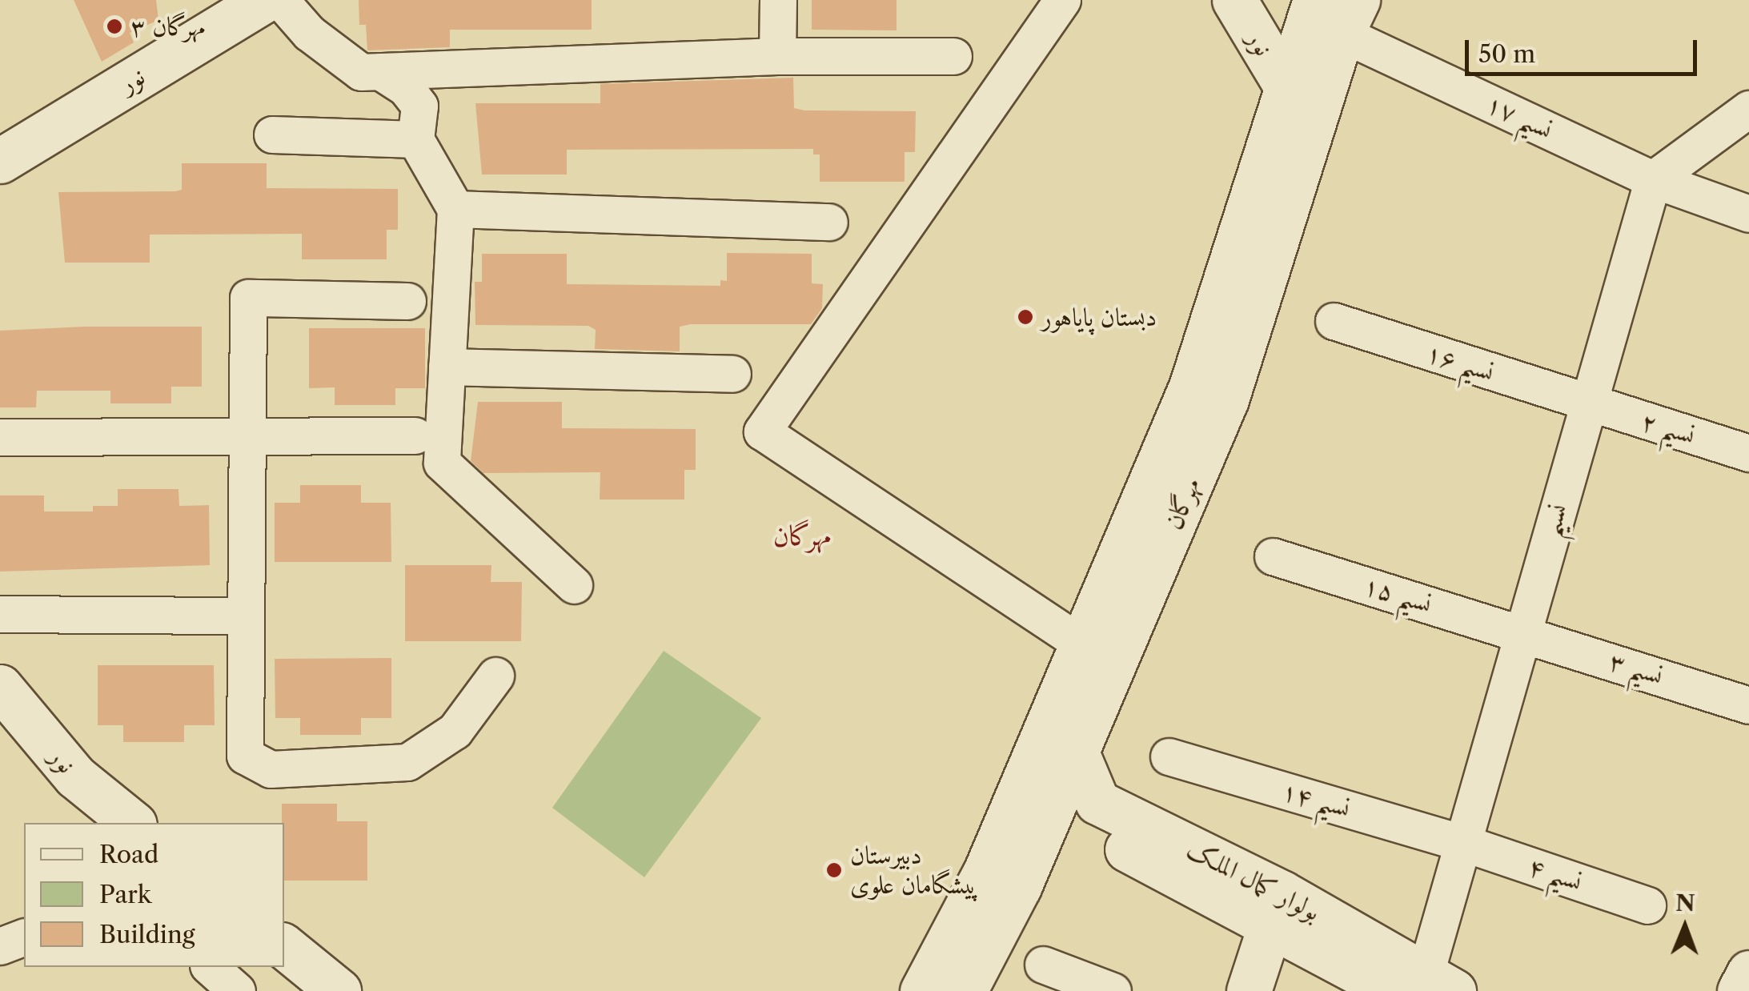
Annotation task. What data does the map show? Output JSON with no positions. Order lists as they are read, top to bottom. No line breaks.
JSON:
{"streets":{"street":["نور","نسیم ۱۷","نسیم ۱۶","نسیم ۲","مهرگان","نسیم","نسیم ۱۵","نسیم ۳","نسیم ۱۴","نسیم ۴","بولوار کمال الملک"]},"crossings":[["نور","مهرگان"],["نسیم ۱۷","مهرگان"],["نسیم ۱۷","نسیم"],["نسیم ۱۶","نسیم ۲"],["نسیم ۱۶","نسیم"],["نسیم ۲","نسیم"],["مهرگان","بولوار کمال الملک"],["نسیم","نسیم ۱۵"],["نسیم","نسیم ۳"],["نسیم","نسیم ۱۴"],["نسیم","نسیم ۴"],["نسیم","بولوار کمال الملک"],["نسیم ۱۵","نسیم ۳"],["نسیم ۱۴","نسیم ۴"]],"districts":["مهرگان"],"places":["مهرگان ۳","دبستان پایاهور","دبیرستان پیشگامان علوی"],"legend":["Road","Park","Building"],"scale_bar":"50 m","north":"top"}
